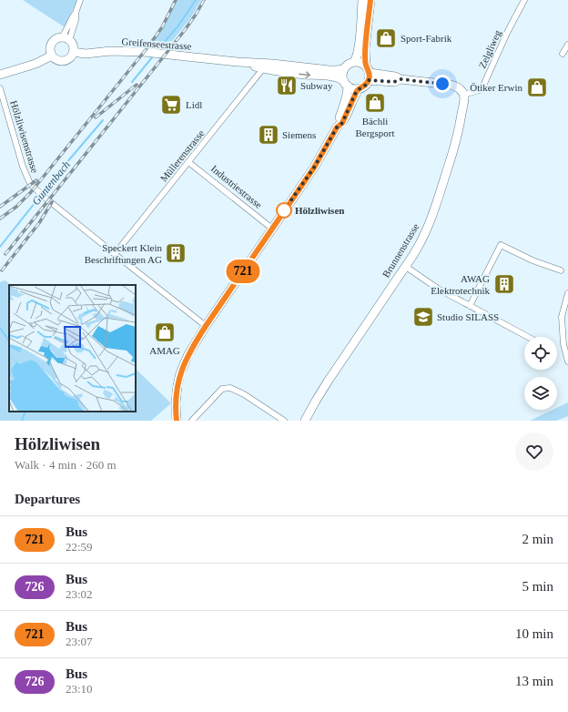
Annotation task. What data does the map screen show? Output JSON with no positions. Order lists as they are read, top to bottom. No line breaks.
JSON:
{"streets":{"street":["Greifenseestrasse","Zelgliweg","Hölzliwisenstrasse","Müllerenstrasse","Industriestrasse","Brunnenstrasse"]},"crossings":[["Greifenseestrasse","Müllerenstrasse"],["Zelgliweg","Brunnenstrasse"],["Hölzliwisenstrasse","Müllerenstrasse"],["Müllerenstrasse","Industriestrasse"]],"water":["Guntenbach"],"places":{"shop":["Sport-Fabrik","Ötiker Erwin","Bächli Bergsport","AMAG"],"restaurant":["Subway"],"supermarket":["Lidl"],"building":["Siemens","Speckert Klein Beschriftungen AG","AWAG Elektrotechnik"],"other":["Hölzliwisen"],"school or university":["Studio SILASS"]},"lines":["bus line 721"],"page":{"on_map":"721","heading":[["Hölzliwisen","Walk · 4 min · 260 m"],"Departures"],"list":[{"mark":"721","name":"Bus","note":"22:59","value":"2 min"},{"mark":"726","name":"Bus","note":"23:02","value":"5 min"},{"mark":"721","name":"Bus","note":"23:07","value":"10 min"},{"mark":"726","name":"Bus","note":"23:10","value":"13 min"}]}}
